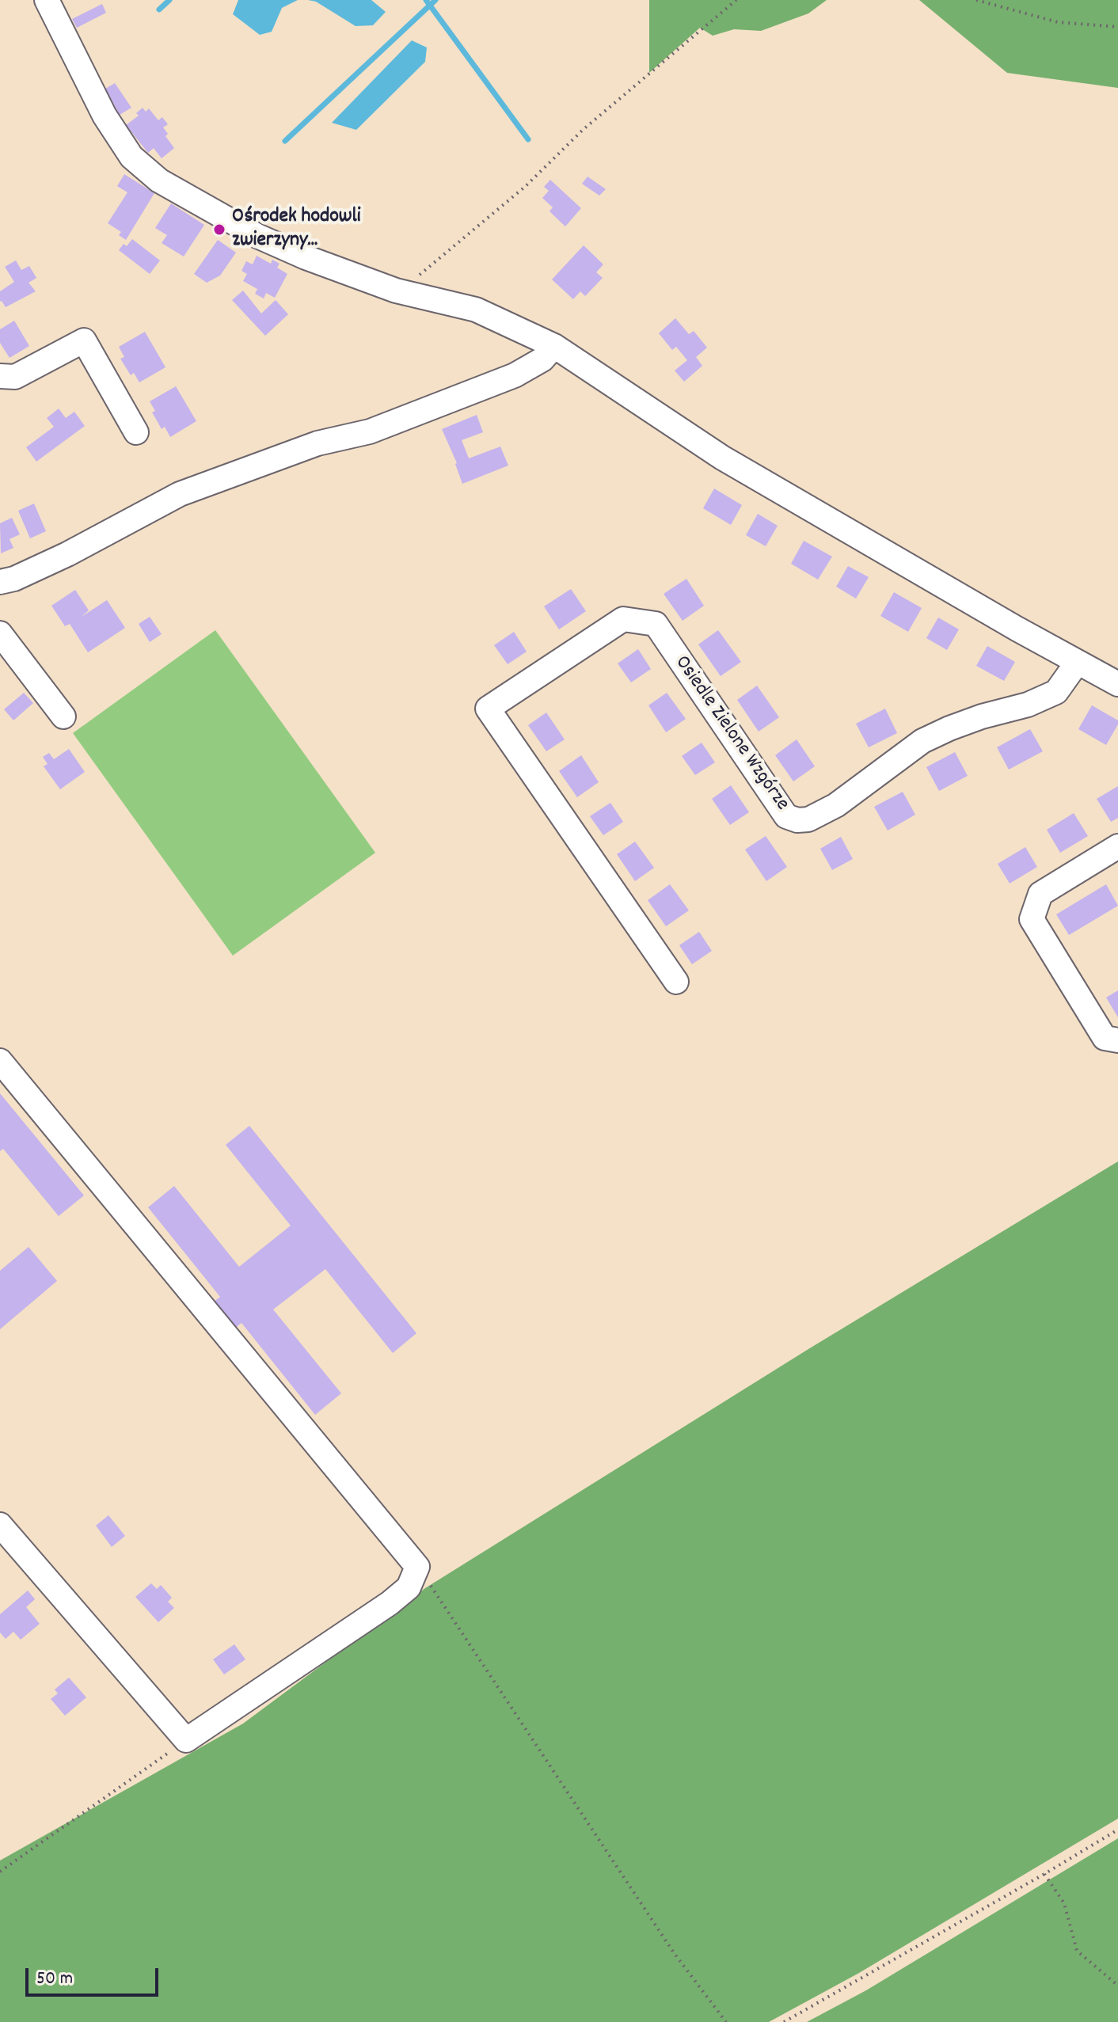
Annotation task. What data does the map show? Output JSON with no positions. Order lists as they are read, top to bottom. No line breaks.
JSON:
{"streets":{"street":["Osiedle Zielone Wzgórze"]},"places":["Ośrodek hodowli zwierzyny..."],"scale_bar":"50 m"}
